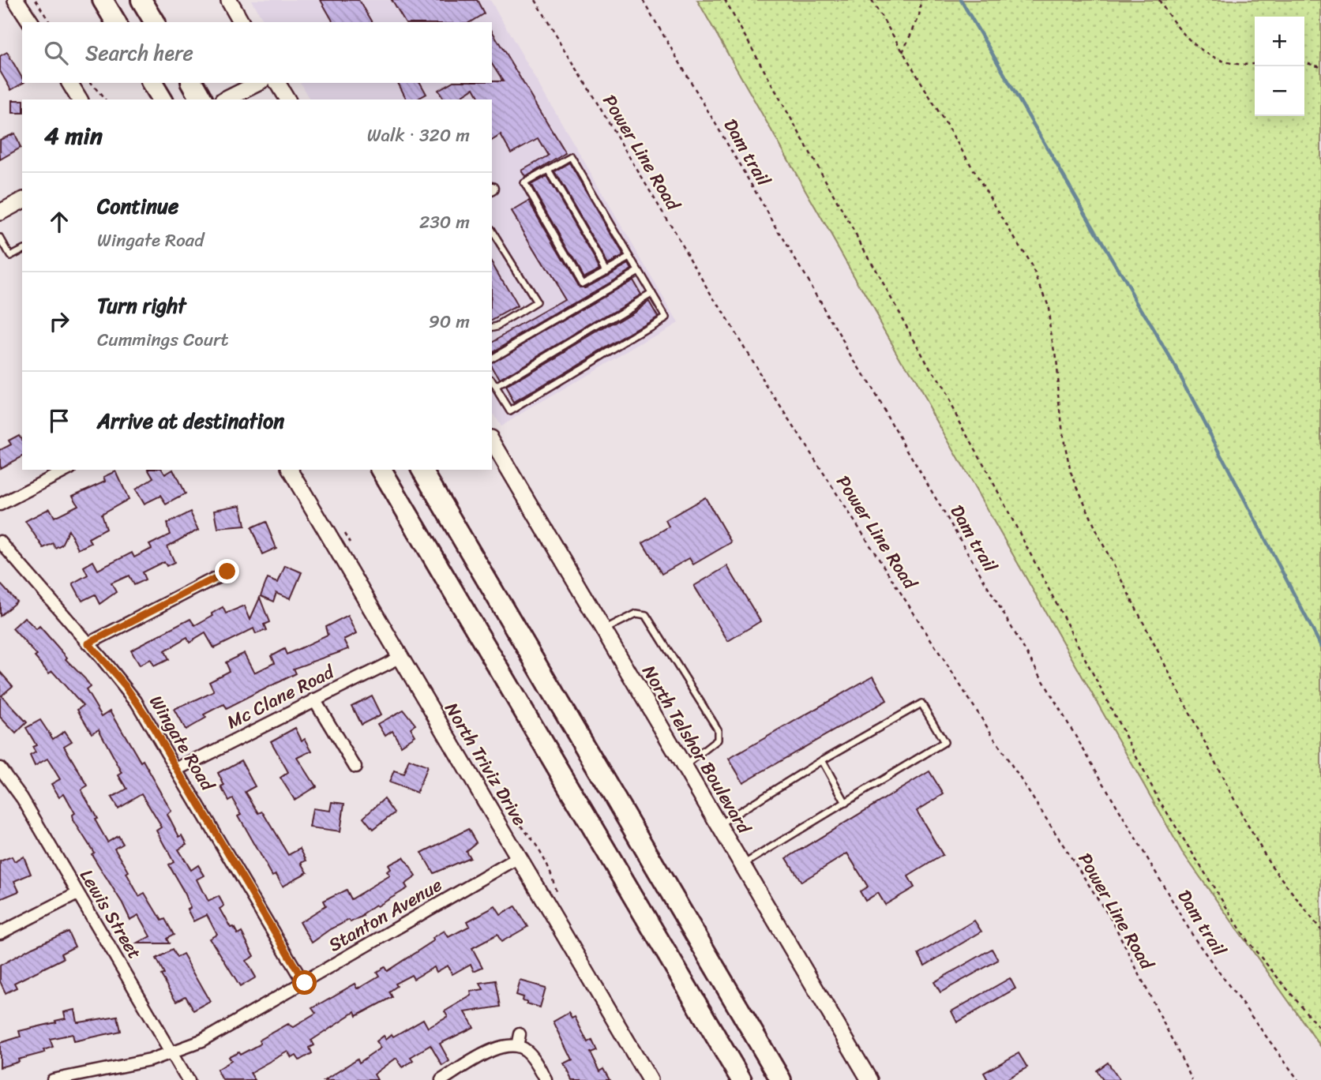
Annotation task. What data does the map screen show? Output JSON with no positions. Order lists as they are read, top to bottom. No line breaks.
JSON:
{"streets":{"main road":["North Telshor Boulevard","North Triviz Drive"],"street":["Mc Clane Road","Wingate Road","Lewis Street","Stanton Avenue"],"path":["Power Line Road","Dam trail"]},"crossings":[["Mc Clane Road","Wingate Road"],["Mc Clane Road","North Triviz Drive"],["Wingate Road","Stanton Avenue"],["North Triviz Drive","Stanton Avenue"],["Lewis Street","Stanton Avenue"]],"page":{"map_buttons":["+","−"],"search":"Search here","heading":["4 min","Walk · 320 m"],"list":[["Continue","Wingate Road","230 m"],["Turn right","Cummings Court","90 m"],"Arrive at destination"]}}
